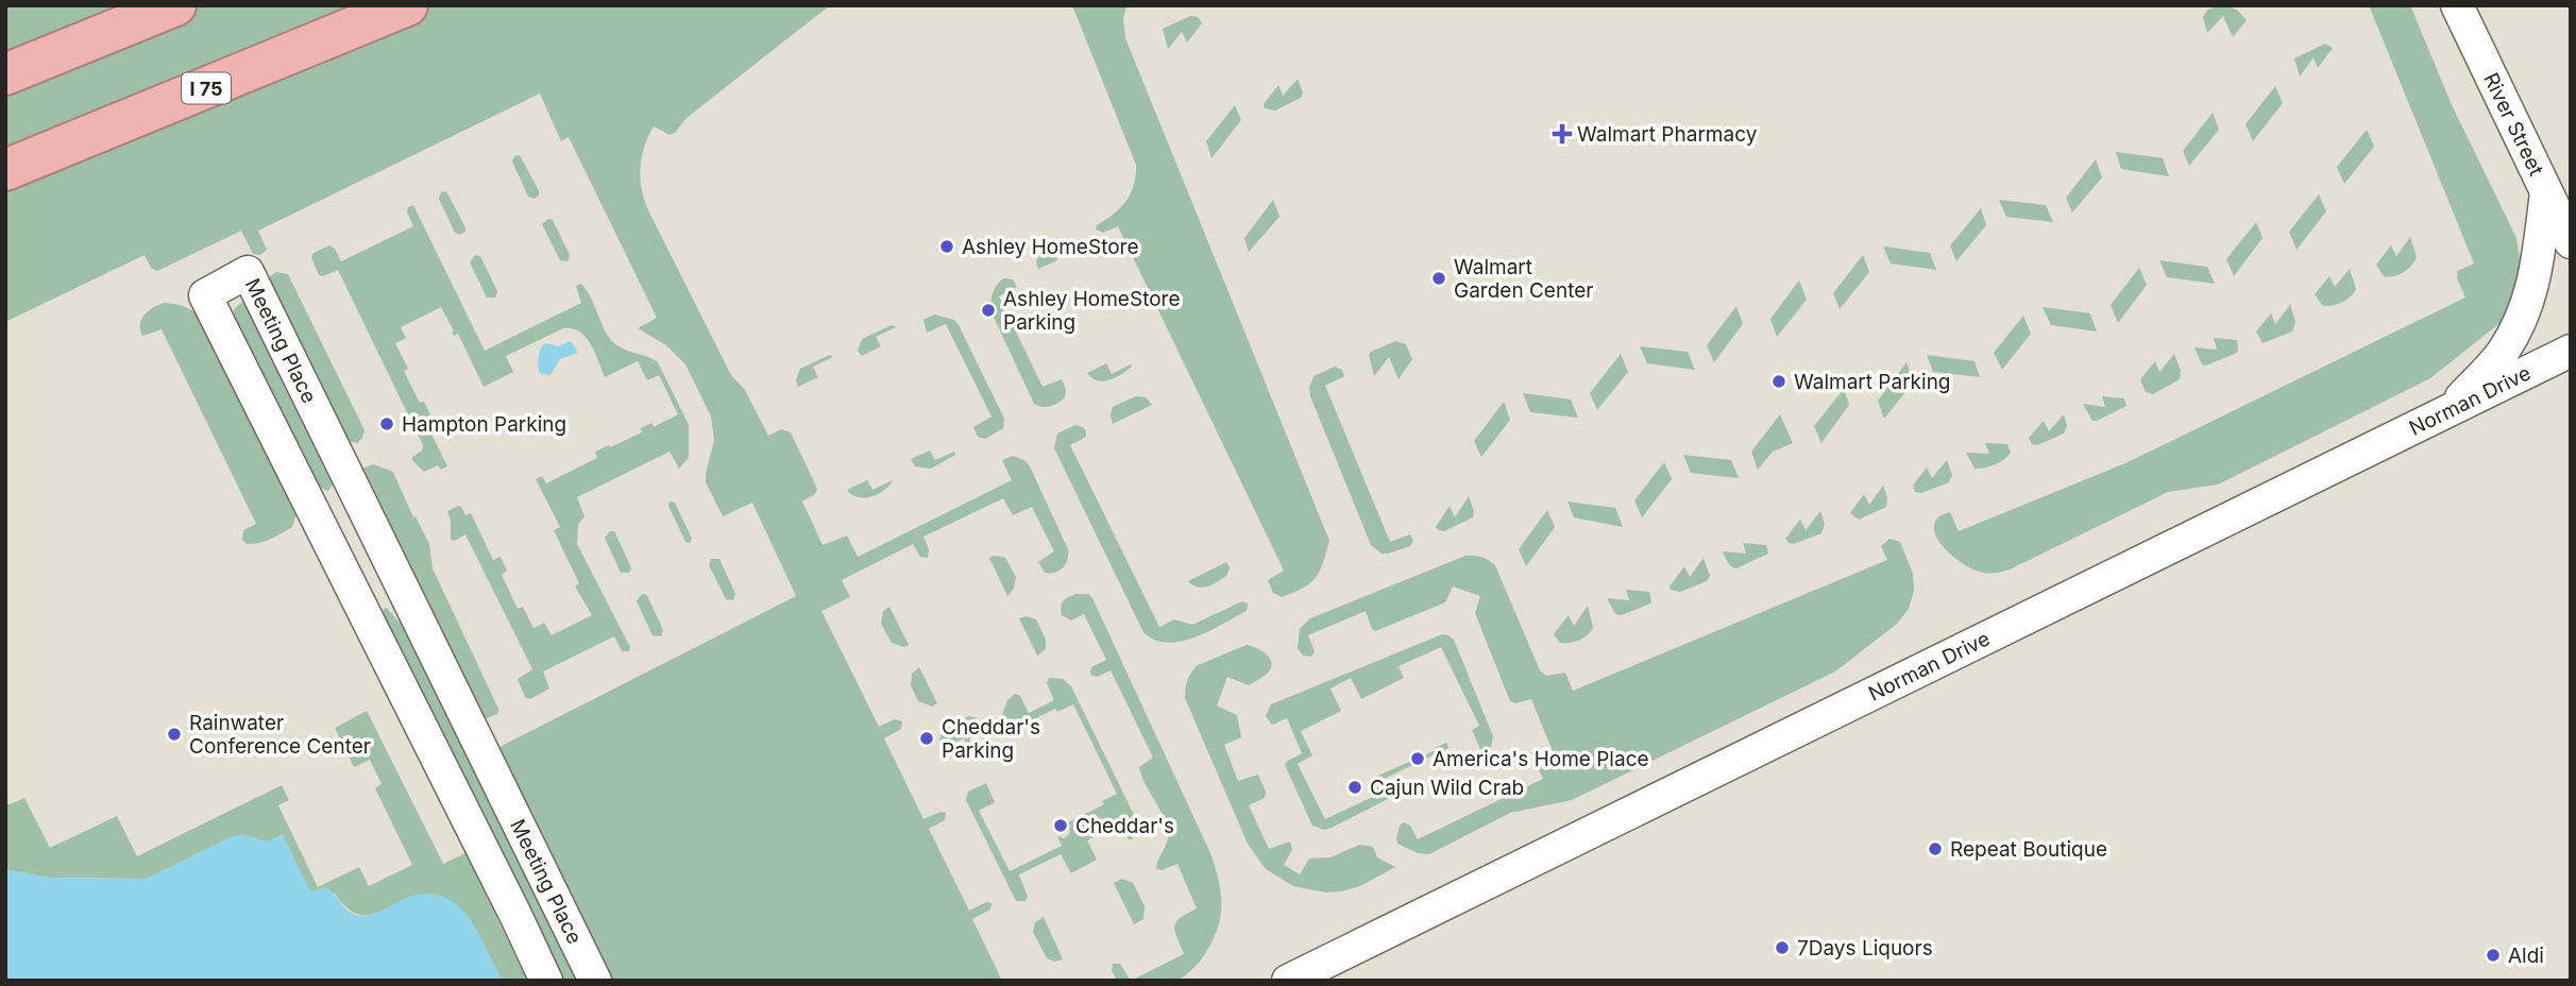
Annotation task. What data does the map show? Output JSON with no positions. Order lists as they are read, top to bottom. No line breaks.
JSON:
{"streets":{"highway":["I 75"],"street":["River Street","Meeting Place","Norman Drive"]},"places":{"health":["Walmart Pharmacy"],"other":["Ashley HomeStore","Walmart Garden Center","Ashley HomeStore Parking","Walmart Parking","Hampton Parking","Rainwater Conference Center","Cheddar's Parking","America's Home Place","Cajun Wild Crab","Cheddar's","Repeat Boutique","7Days Liquors","Aldi"]}}
